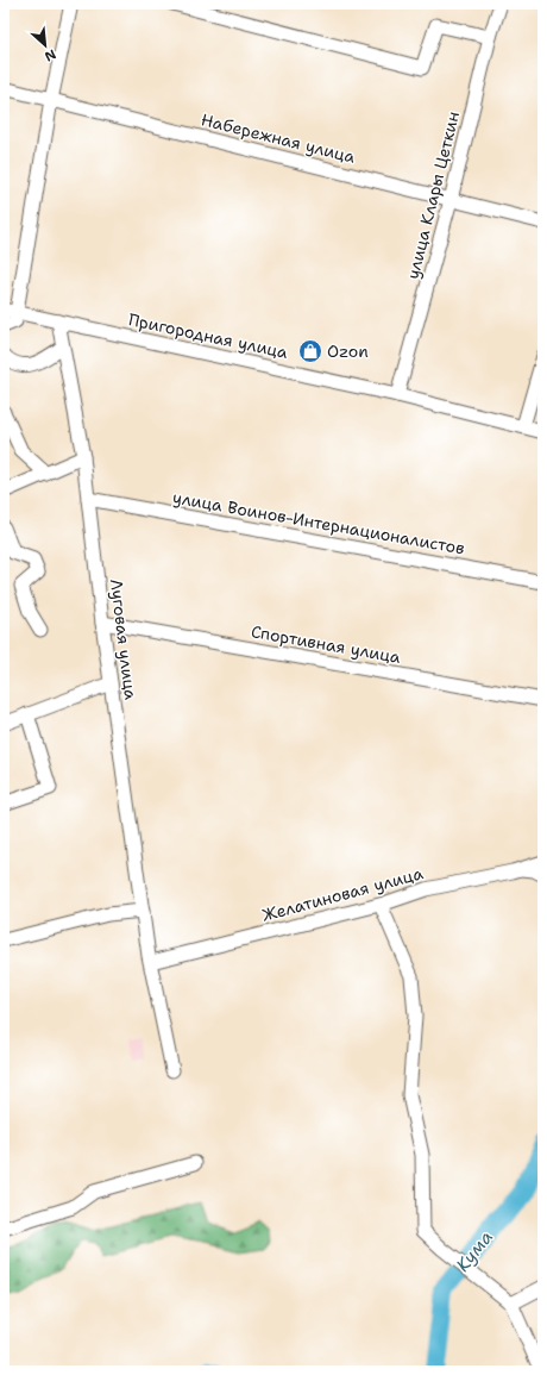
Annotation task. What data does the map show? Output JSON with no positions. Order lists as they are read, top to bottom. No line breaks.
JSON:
{"streets":{"street":["Набережная улица","улица Клары Цеткин","Пригородная улица","улица Воинов-Интернационалистов","Луговая улица","Спортивная улица","Желатиновая улица"]},"crossings":[["Набережная улица","улица Клары Цеткин"],["улица Клары Цеткин","Пригородная улица"],["Пригородная улица","Луговая улица"],["улица Воинов-Интернационалистов","Луговая улица"],["Луговая улица","Спортивная улица"],["Луговая улица","Желатиновая улица"]],"water":["Кума"],"places":{"shop":["Ozon"]},"north":"bottom right"}
